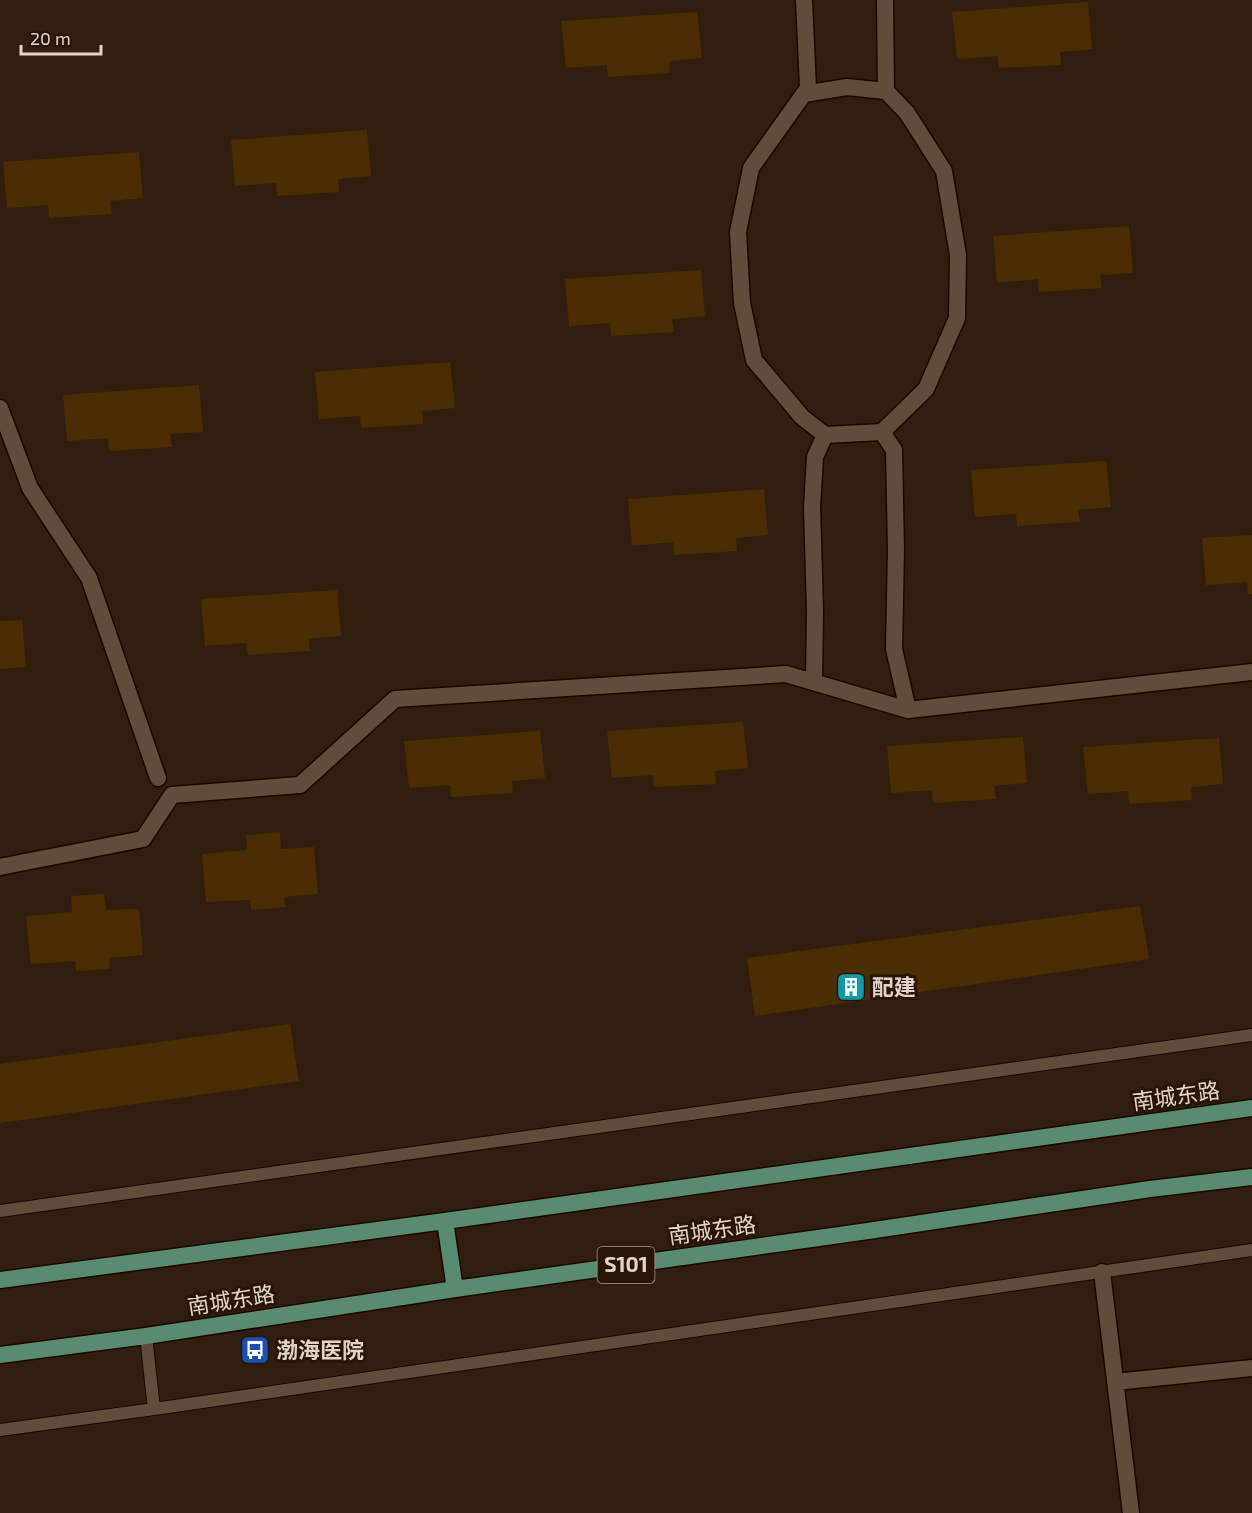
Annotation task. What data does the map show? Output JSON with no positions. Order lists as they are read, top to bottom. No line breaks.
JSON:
{"streets":{"main road":["南城东路","S101"]},"places":{"building":["配建"],"bus stop":["渤海医院"]},"scale_bar":"20 m"}
